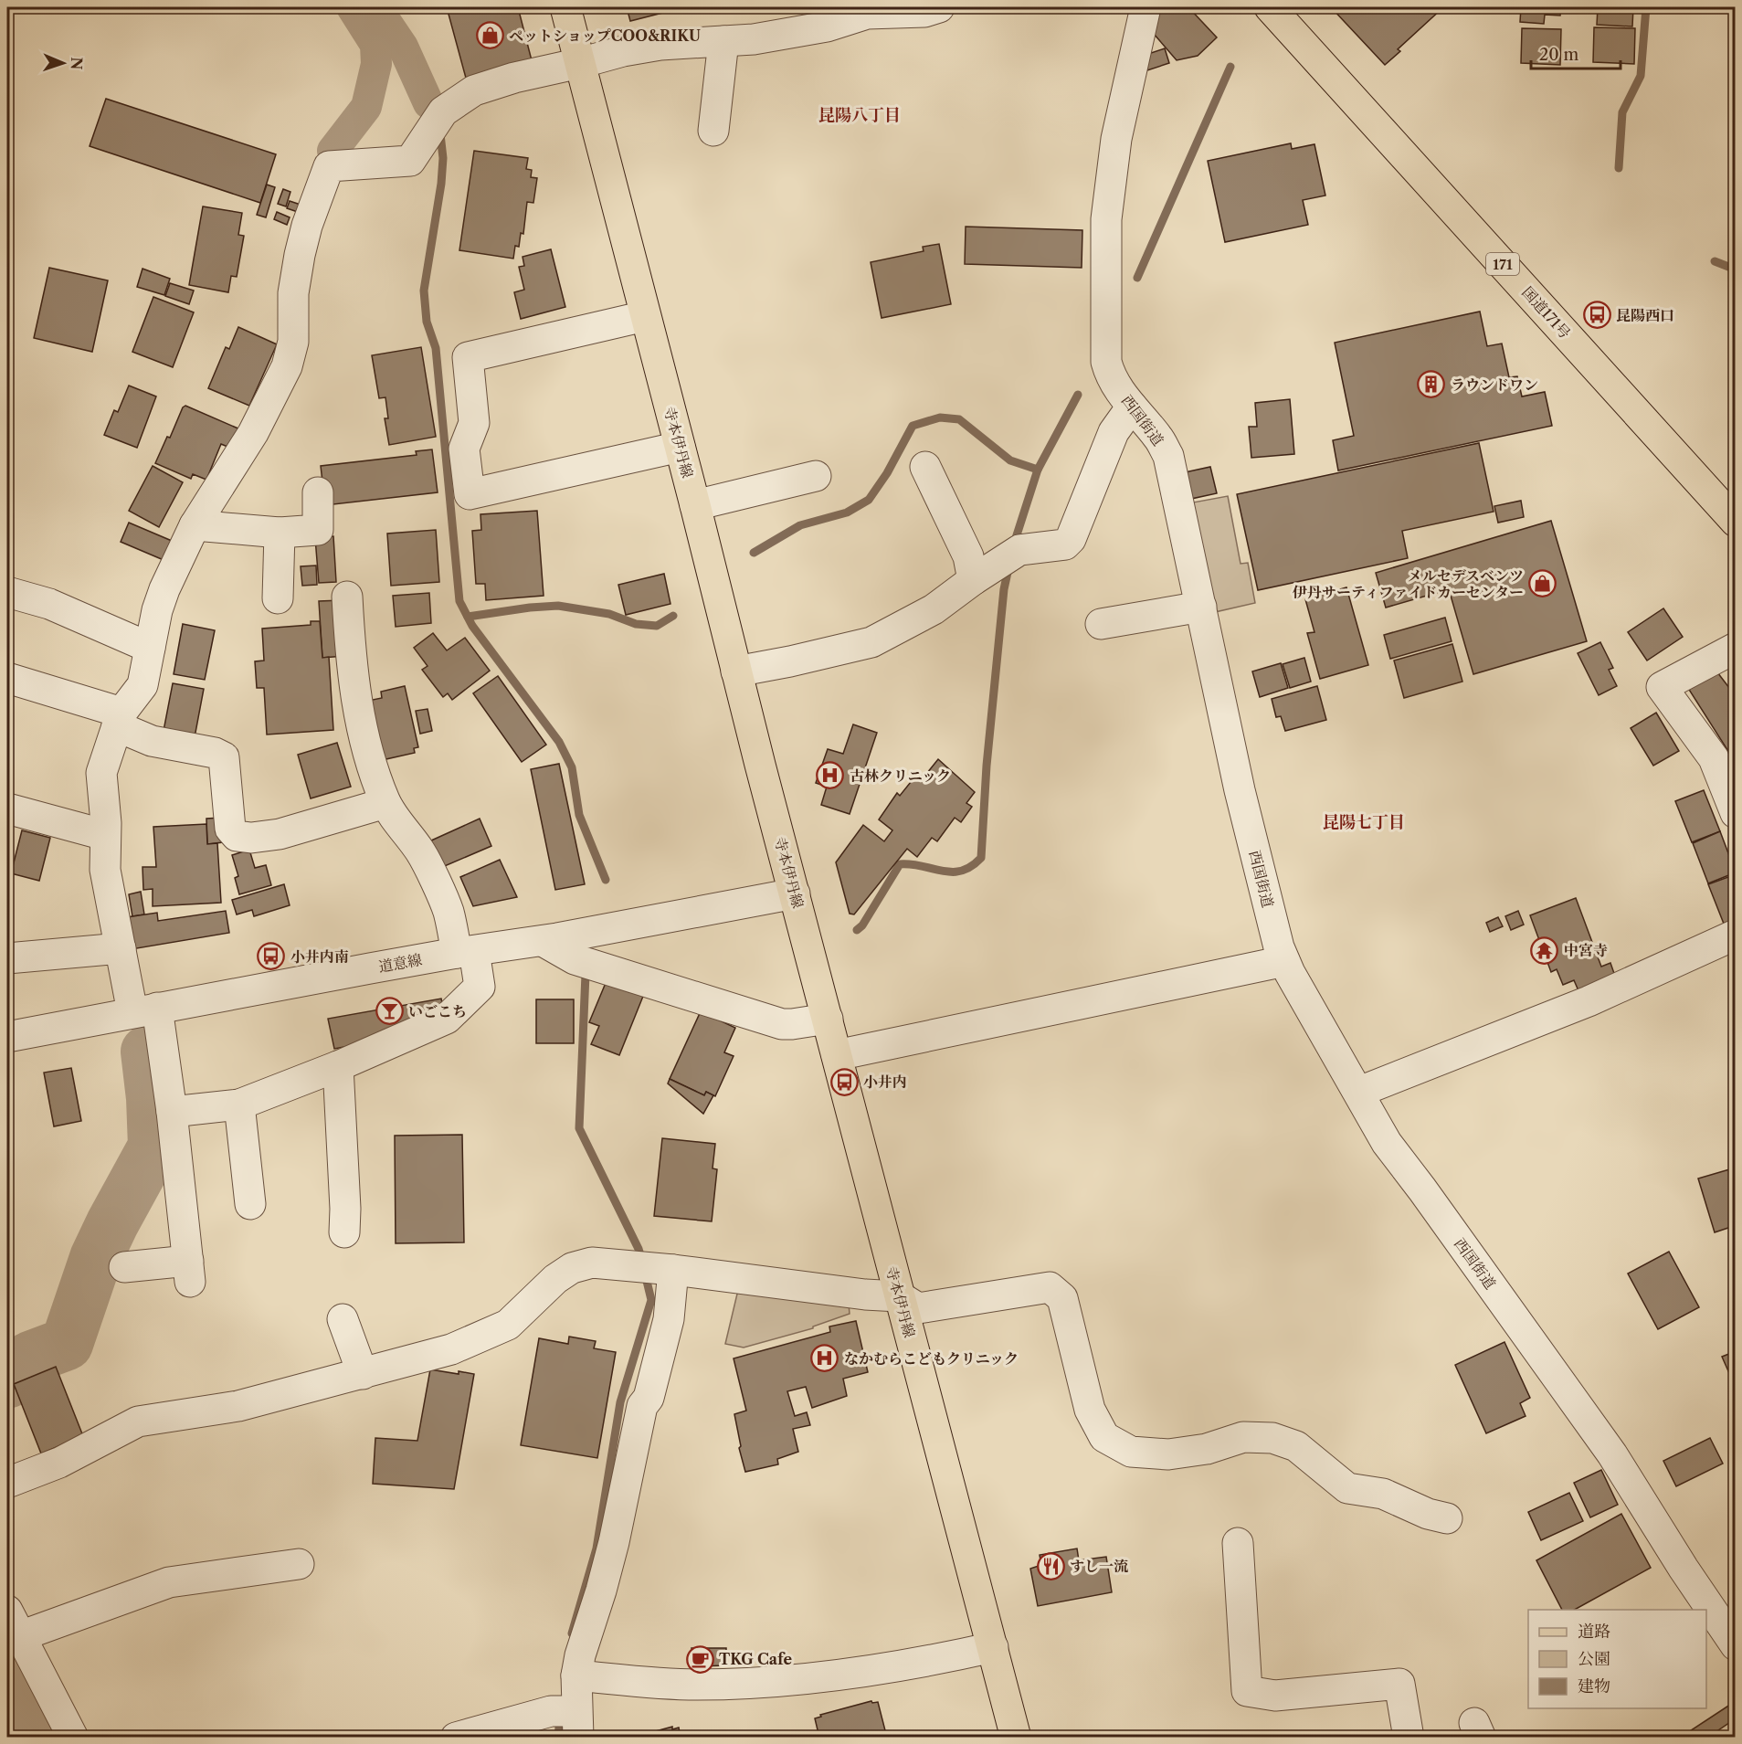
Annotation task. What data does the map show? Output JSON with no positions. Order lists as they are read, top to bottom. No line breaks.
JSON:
{"streets":{"main road":["171","国道171号","寺本伊丹線"],"street":["西国街道","道意線"]},"crossings":[["寺本伊丹線","道意線"]],"districts":["昆陽八丁目","昆陽七丁目"],"places":{"shop":["ペットショップCOO&RIKU","メルセデスベンツ 伊丹サーティファイドカーセンター"],"bus stop":["昆陽西口","小井内南","小井内"],"building":["ラウンドワン"],"hospital":["古林クリニック","なかむらこどもクリニック"],"temple":["中宮寺"],"bar":["いごこち"],"restaurant":["すし一流"],"cafe":["TKG Cafe"]},"legend":["道路","公園","建物"],"scale_bar":"20 m","north":"right"}
